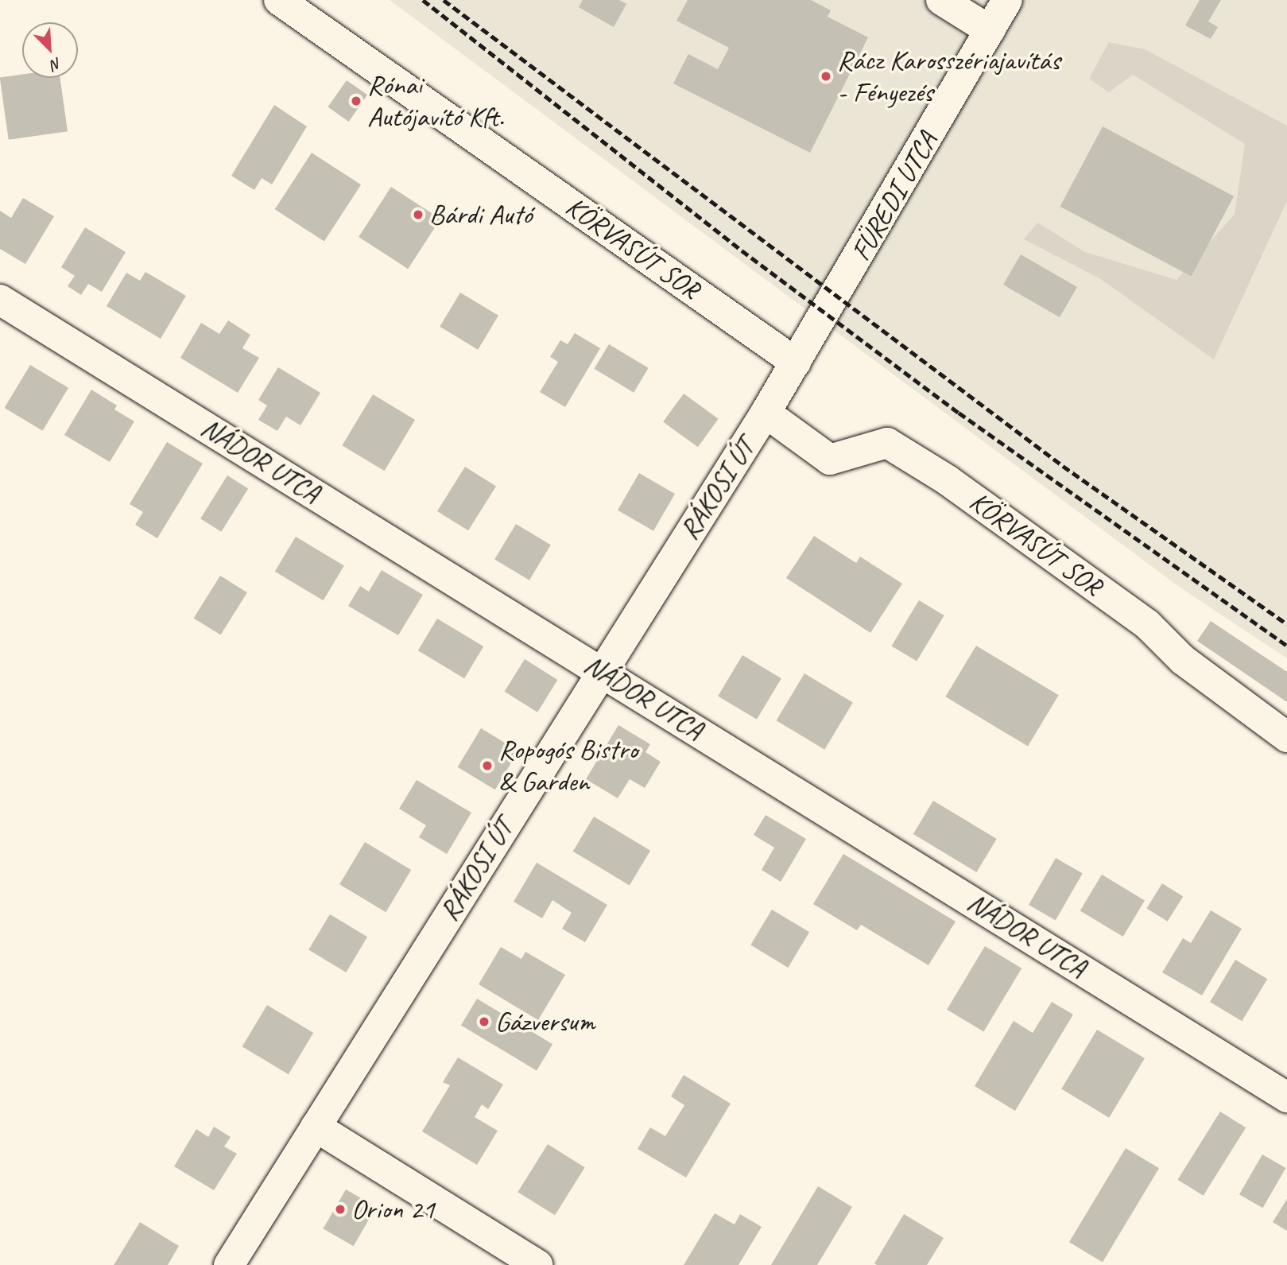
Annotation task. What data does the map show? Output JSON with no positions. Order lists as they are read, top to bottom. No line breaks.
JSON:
{"streets":{"street":["FÜREDI UTCA","KÖRVASÚT SOR","NÁDOR UTCA","RÁKOSI ÚT"]},"crossings":[["FÜREDI UTCA","KÖRVASÚT SOR"],["FÜREDI UTCA","RÁKOSI ÚT"],["KÖRVASÚT SOR","RÁKOSI ÚT"],["NÁDOR UTCA","RÁKOSI ÚT"]],"places":["Rácz Karosszériajavítás - Fényezés","Rónai Autójavító Kft.","Bárdi Autó","Ropogós Bistro & Garden","Gázversum","Orion 21"],"north":"bottom right"}
